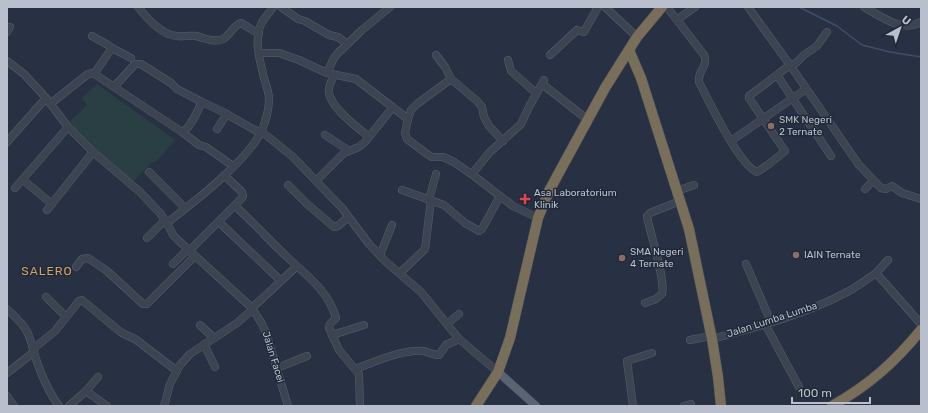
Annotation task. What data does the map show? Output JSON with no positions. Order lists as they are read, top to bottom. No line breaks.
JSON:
{"streets":{"street":["Jalan Lumba Lumba","Jalan Facei"]},"districts":["SALERO"],"places":{"other":["SMK Negeri 2 Ternate","IAIN Ternate","SMA Negeri 4 Ternate"],"health":["Asa Laboratorium Klinik"]},"scale_bar":"100 m","north":"top right"}
